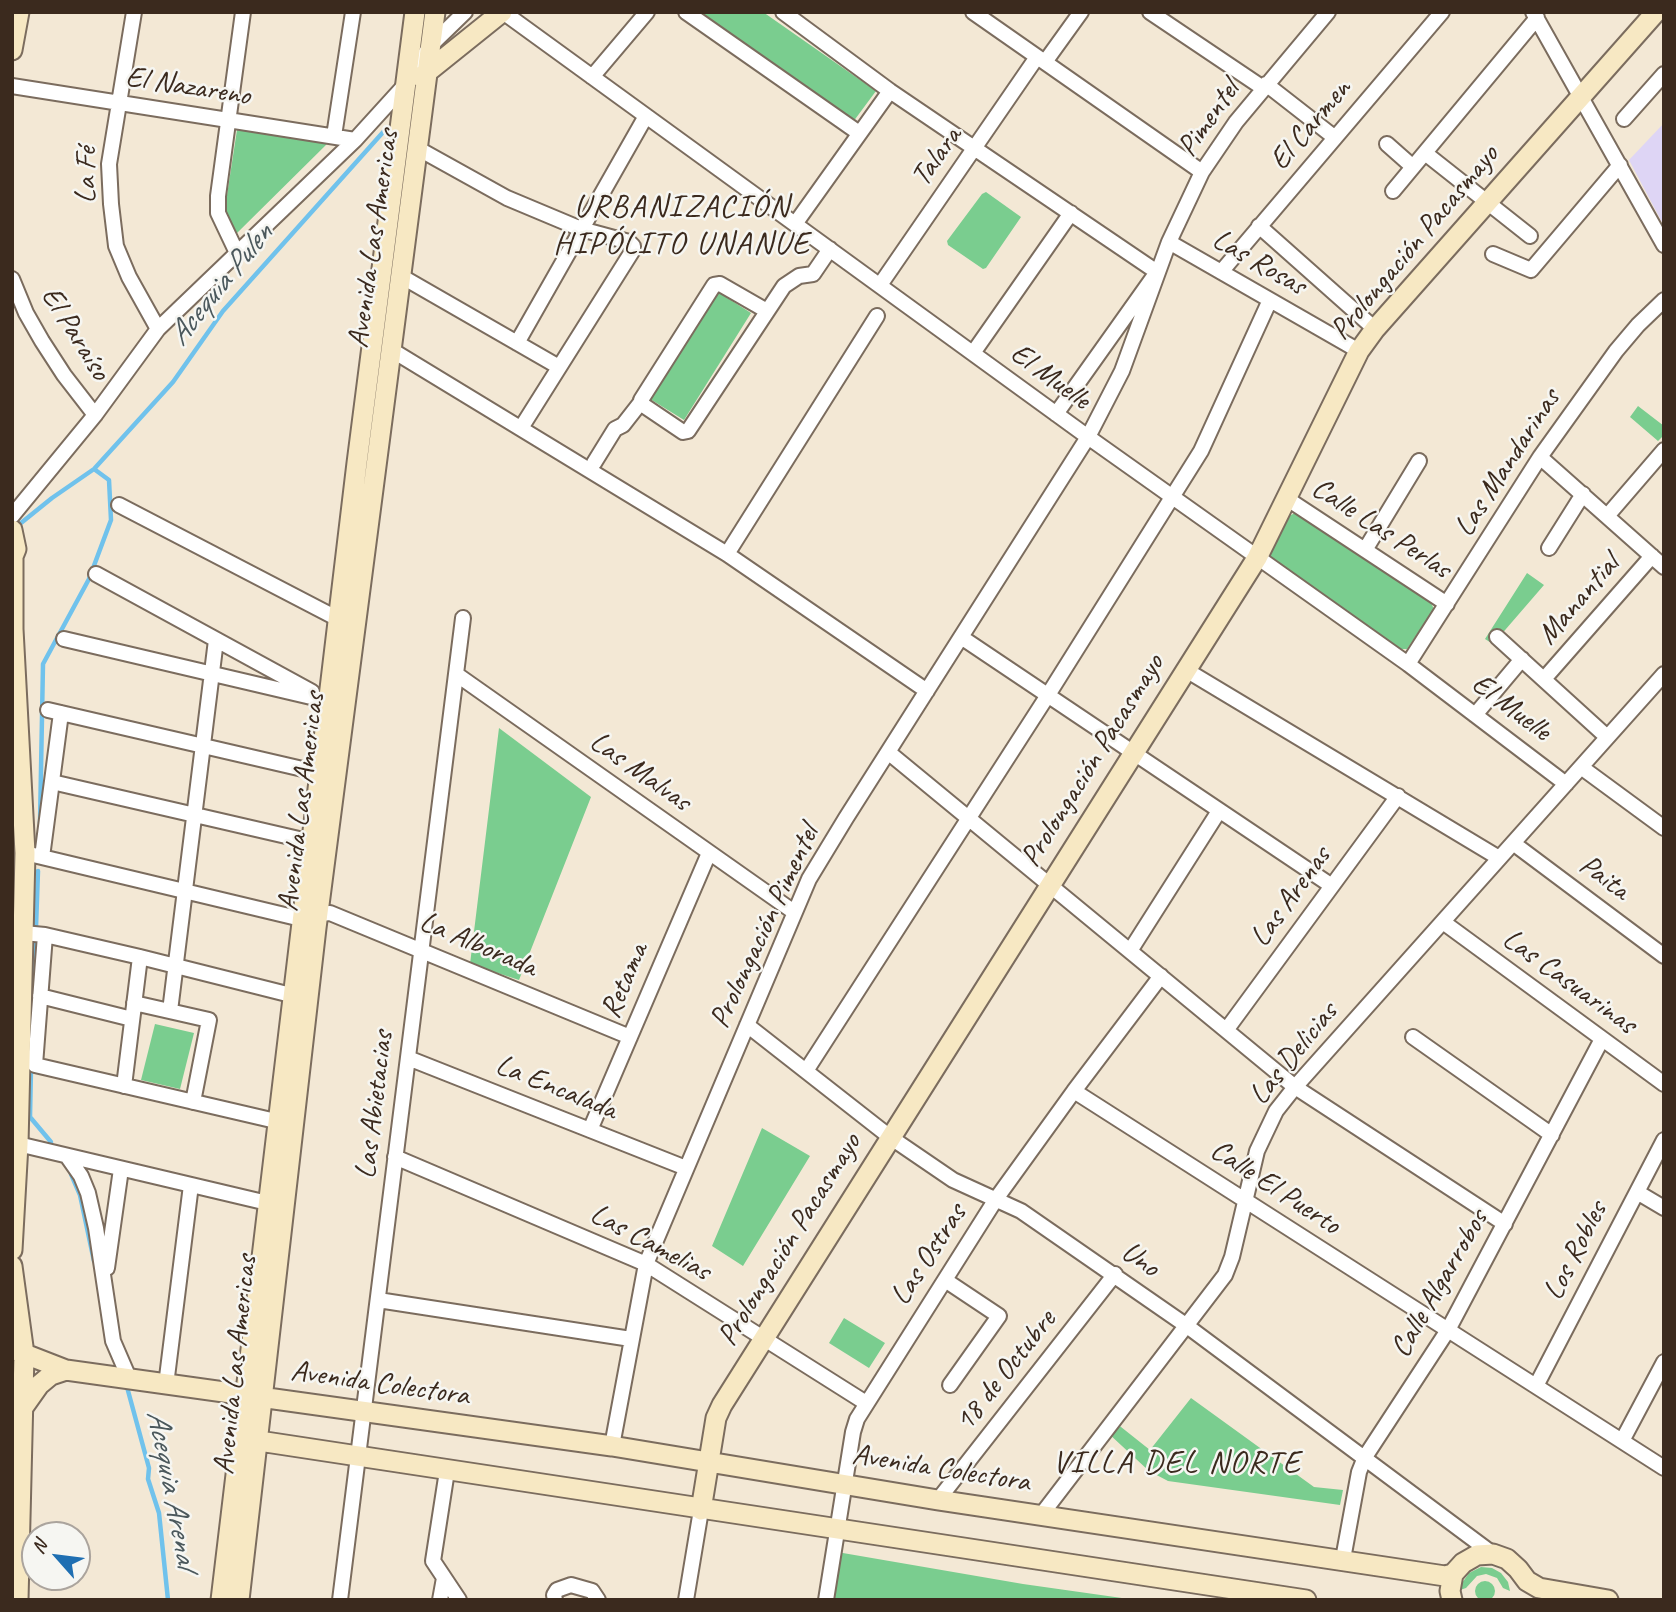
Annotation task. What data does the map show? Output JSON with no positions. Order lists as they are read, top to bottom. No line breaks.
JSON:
{"streets":{"street":["El Nazareno","Pimentel","El Carmen","Talara","La Fé","Avenida Las Americas","Prolongación Pacasmayo","Las Rosas","El Paraíso","El Muelle","Las Mandarinas","Calle Las Perlas","Manantial","Las Malvas","Paita","Las Arenas","Prolongación Pimentel","La Alborada","Retama","Las Casuarinas","Las Delicias","La Encalada","Las Abietacias","Calle El Puerto","Las Camelias","Los Robles","Las Ostras","Uno","Calle Algarrobos","18 de Octubre","Avenida Colectora"]},"crossings":[["El Nazareno","La Fé"],["Pimentel","Las Rosas"],["Pimentel","El Muelle"],["Pimentel","Prolongación Pimentel"],["El Carmen","Las Rosas"],["Talara","El Muelle"],["Avenida Las Americas","La Alborada"],["Avenida Las Americas","Avenida Colectora"],["Prolongación Pacasmayo","Las Rosas"],["Prolongación Pacasmayo","El Muelle"],["Prolongación Pacasmayo","Calle Las Perlas"],["Prolongación Pacasmayo","Las Camelias"],["Prolongación Pacasmayo","Uno"],["Prolongación Pacasmayo","Avenida Colectora"],["El Muelle","Las Mandarinas"],["El Muelle","Prolongación Pimentel"],["El Muelle","Las Delicias"],["Las Mandarinas","Calle Las Perlas"],["Las Malvas","Prolongación Pimentel"],["Las Malvas","Retama"],["Las Malvas","Las Abietacias"],["Paita","Las Delicias"],["Prolongación Pimentel","La Encalada"],["Prolongación Pimentel","Las Camelias"],["Prolongación Pimentel","Uno"],["Prolongación Pimentel","Avenida Colectora"],["La Alborada","Retama"],["La Alborada","Las Abietacias"],["Retama","La Encalada"],["Las Casuarinas","Las Delicias"],["Las Casuarinas","Calle Algarrobos"],["Las Delicias","Calle El Puerto"],["Las Delicias","Uno"],["Las Delicias","Avenida Colectora"],["La Encalada","Las Abietacias"],["Las Abietacias","Las Camelias"],["Las Abietacias","Avenida Colectora"],["Calle El Puerto","Las Ostras"],["Calle El Puerto","Calle Algarrobos"],["Las Camelias","Las Ostras"],["Las Ostras","Uno"],["Las Ostras","Avenida Colectora"],["Uno","Calle Algarrobos"],["Uno","18 de Octubre"],["Calle Algarrobos","Avenida Colectora"],["18 de Octubre","Avenida Colectora"]],"districts":["URBANIZACIÓN HIPÓLITO UNANUE","VILLA DEL NORTE"],"water":["Acequia Pulen","Acequia Arenal"],"north":"top left"}
